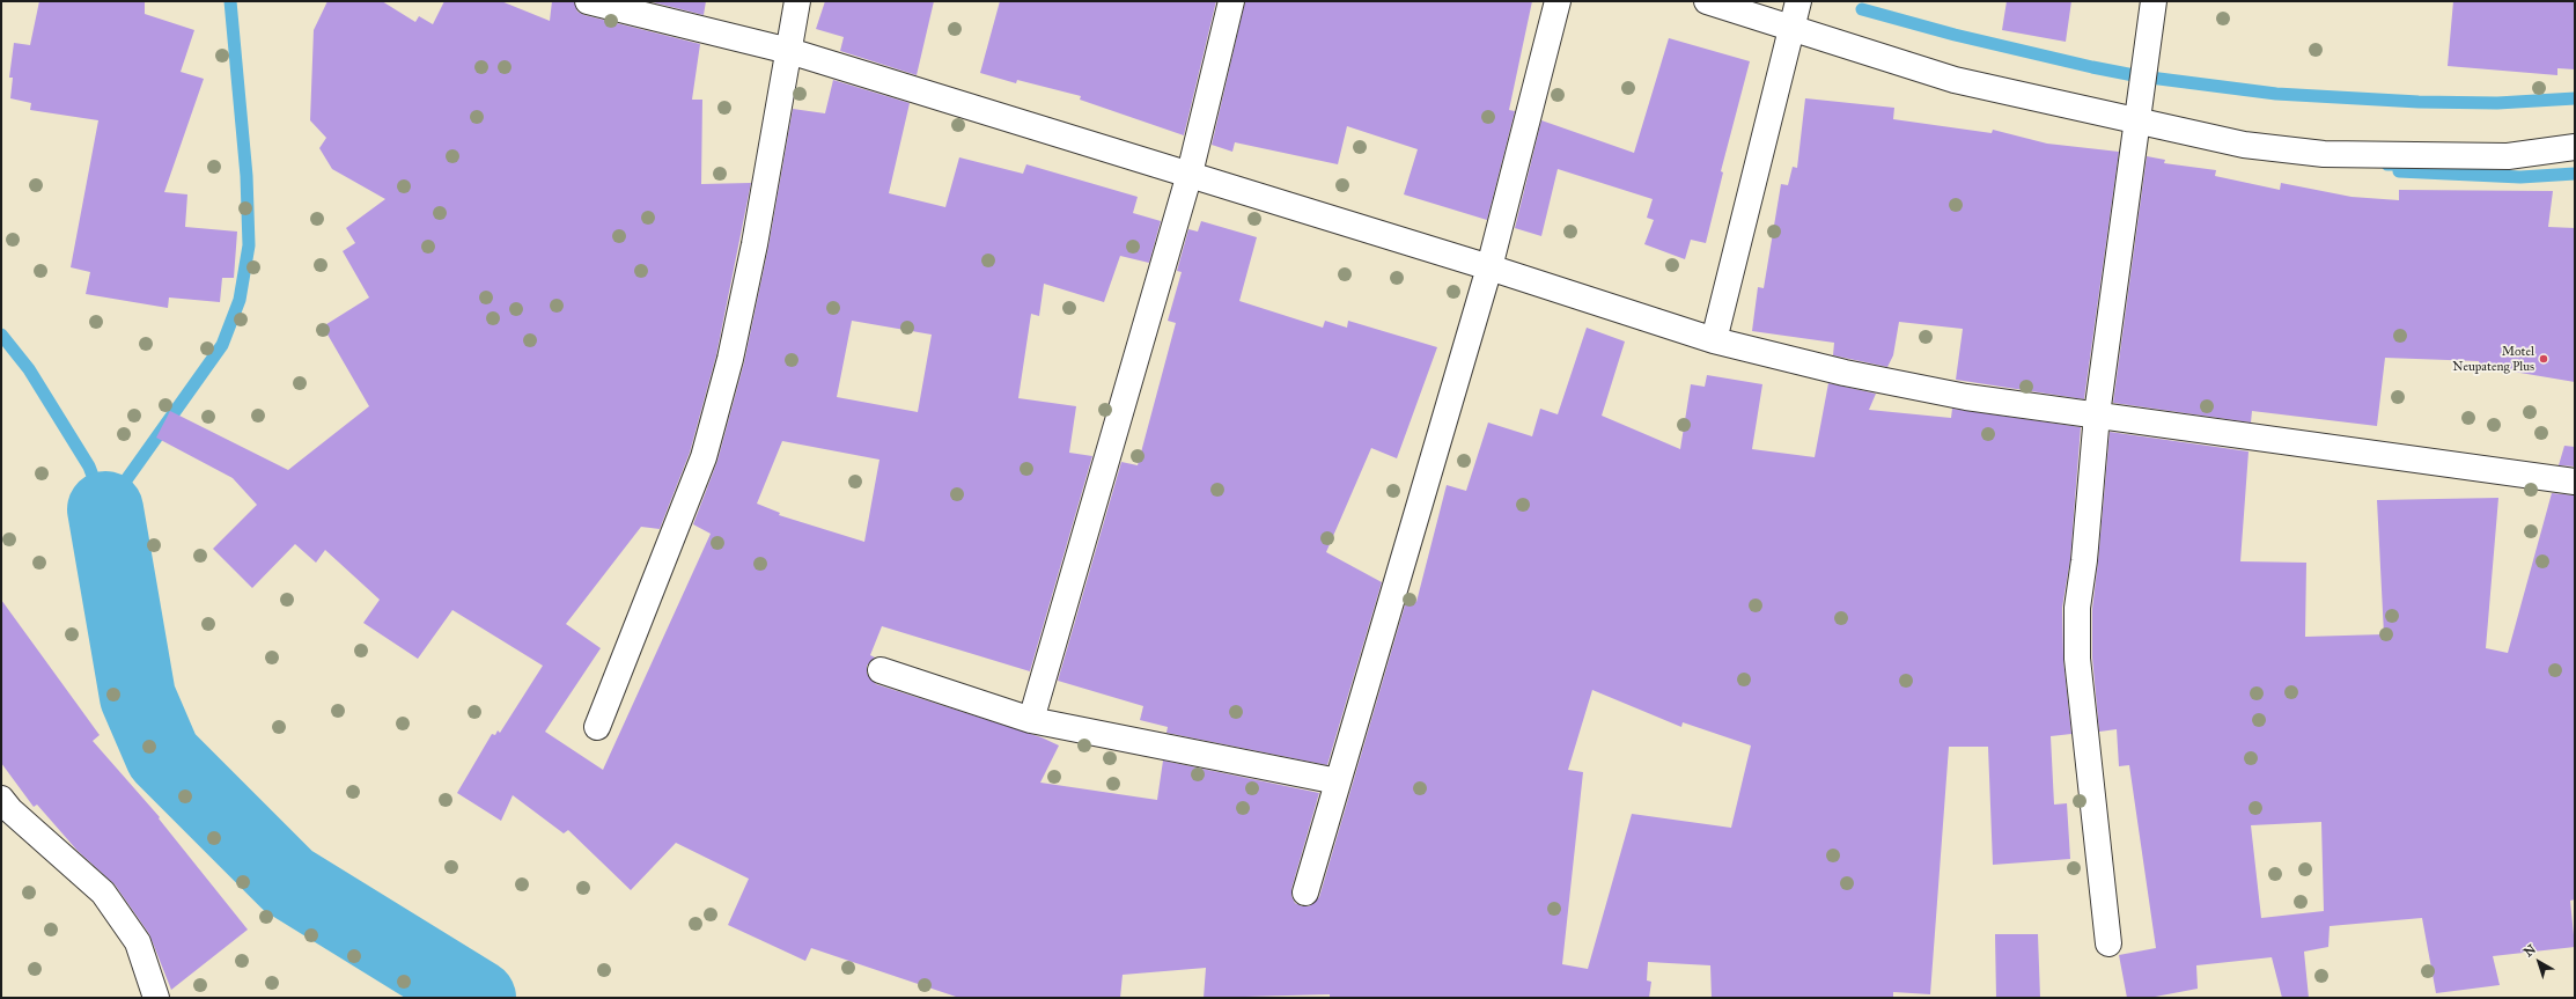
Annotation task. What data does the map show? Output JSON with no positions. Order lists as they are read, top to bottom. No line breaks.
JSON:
{"places":["Motel Neupateng Plus"],"north":"top left"}
